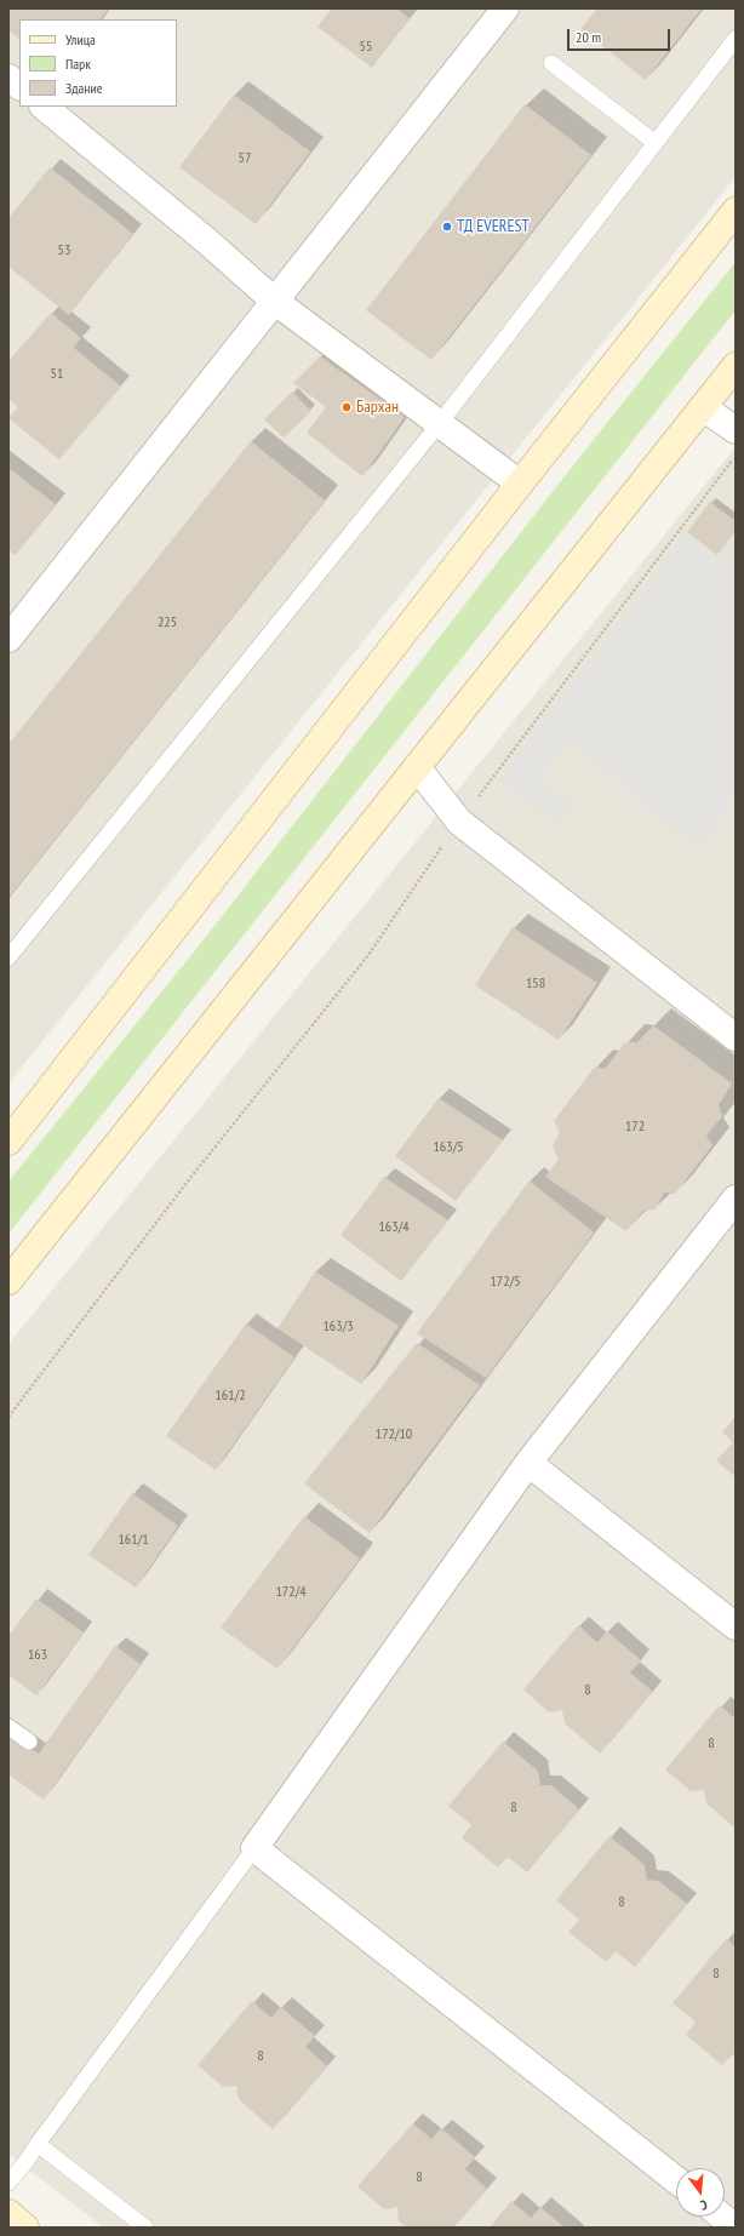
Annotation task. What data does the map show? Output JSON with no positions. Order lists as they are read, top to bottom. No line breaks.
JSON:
{"places":["ТД EVEREST","Бархан"],"house_numbers":["55","57","53","51","225","158","172","163/5","163/4","172/5","163/3","161/2","172/10","161/1","172/4","163","8","8","8","8","8","8","8"],"legend":["Улица","Парк","Здание"],"scale_bar":"20 m","north":"bottom"}
